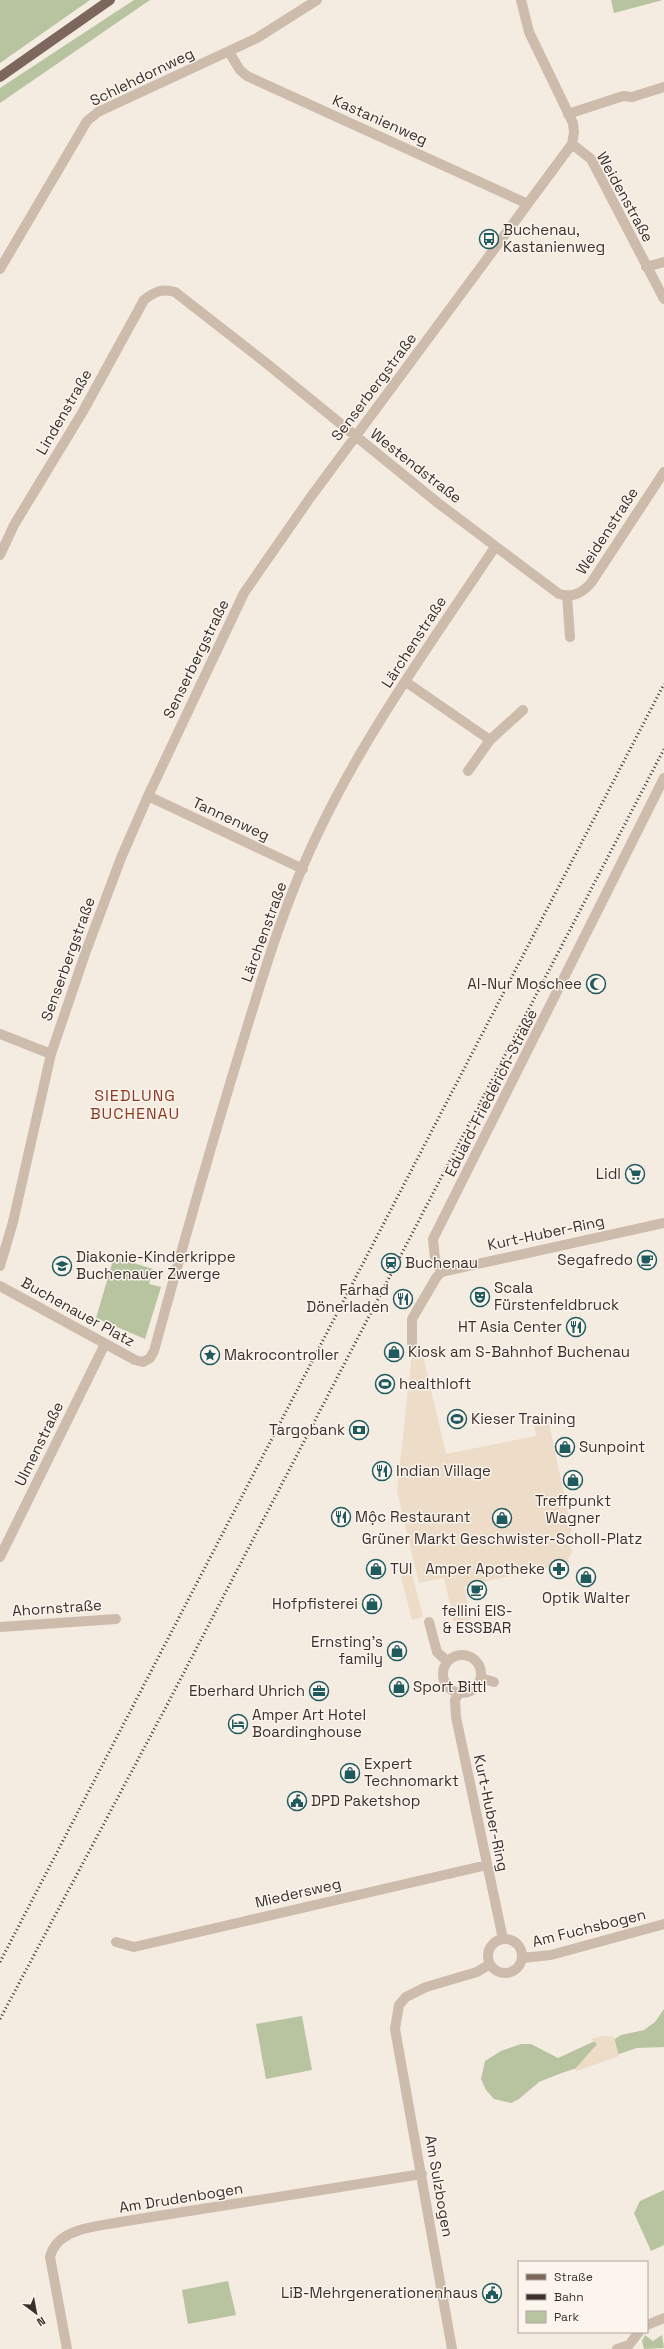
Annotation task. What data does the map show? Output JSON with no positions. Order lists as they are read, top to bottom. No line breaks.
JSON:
{"streets":{"street":["Schlehdornweg","Kastanienweg","Weidenstraße","Senserbergstraße","Lindenstraße","Westendstraße","Lärchenstraße","Tannenweg","Eduard-Friederich-Straße","Kurt-Huber-Ring","Buchenauer Platz","Ulmenstraße","Ahornstraße","Miedersweg","Am Fuchsbogen","Am Sulzbogen","Am Drudenbogen"]},"crossings":[["Schlehdornweg","Kastanienweg"],["Kastanienweg","Senserbergstraße"],["Weidenstraße","Senserbergstraße"],["Weidenstraße","Westendstraße"],["Senserbergstraße","Westendstraße"],["Senserbergstraße","Tannenweg"],["Lindenstraße","Westendstraße"],["Westendstraße","Lärchenstraße"],["Lärchenstraße","Tannenweg"],["Lärchenstraße","Buchenauer Platz"],["Eduard-Friederich-Straße","Kurt-Huber-Ring"],["Kurt-Huber-Ring","Miedersweg"],["Kurt-Huber-Ring","Am Fuchsbogen"],["Kurt-Huber-Ring","Am Sulzbogen"],["Buchenauer Platz","Ulmenstraße"],["Am Fuchsbogen","Am Sulzbogen"],["Am Sulzbogen","Am Drudenbogen"]],"districts":["SIEDLUNG BUCHENAU"],"places":{"bus stop":["Buchenau, Kastanienweg"],"mosque":["Al-Nur Moschee"],"supermarket":["Lidl"],"cafe":["Segafredo","fellini EIS- & ESSBAR"],"station":["Buchenau"],"school or university":["Diakonie-Kinderkrippe Buchenauer Zwerge"],"theatre":["Scala Fürstenfeldbruck"],"restaurant":["Farhad Dönerladen","HT Asia Center","Indian Village","Mộc Restaurant"],"shop":["Kiosk am S-Bahnhof Buchenau","Sunpoint","Treffpunkt Wagner","Grüner Markt Geschwister-Scholl-Platz","TUI","Optik Walter","Hofpfisterei","Ernsting's family","Sport Bittl","Expert Technomarkt"],"place":["Makrocontroller"],"sports":["healthloft","Kieser Training"],"bank":["Targobank"],"pharmacy":["Amper Apotheke"],"office":["Eberhard Uhrich"],"hotel":["Amper Art Hotel Boardinghouse"],"public building":["DPD Paketshop","LiB-Mehrgenerationenhaus"]},"legend":["Straße","Bahn","Park"],"north":"bottom right"}
